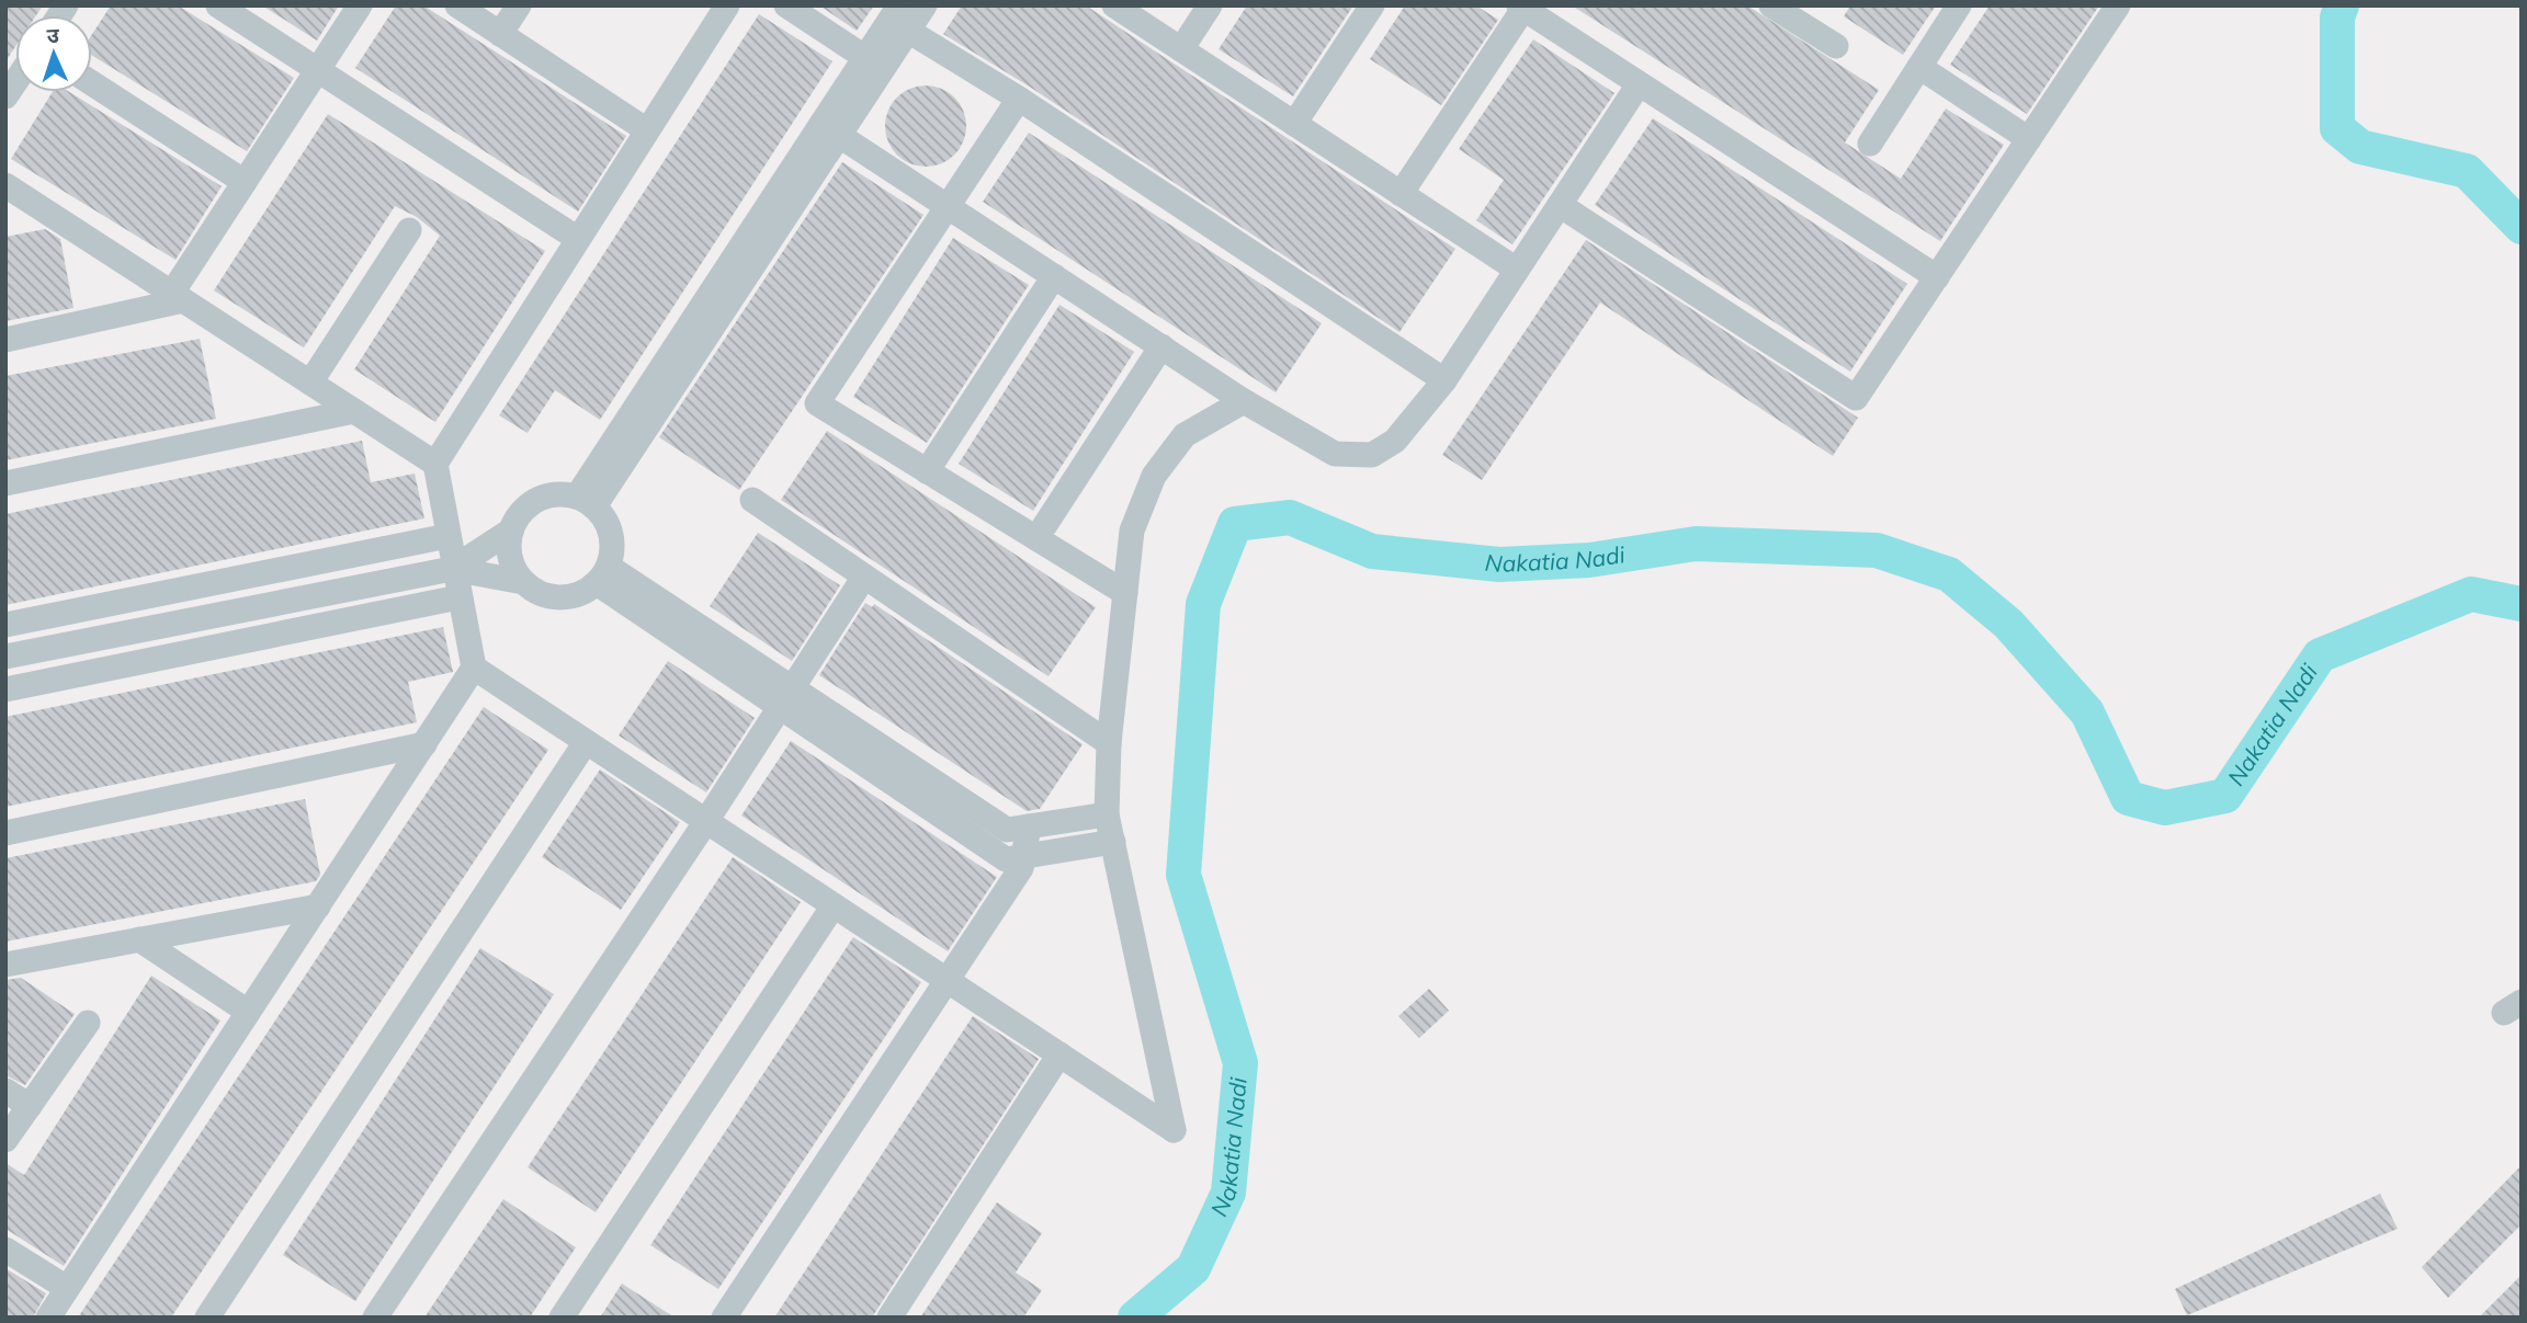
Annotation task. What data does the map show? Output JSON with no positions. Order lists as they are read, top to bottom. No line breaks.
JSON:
{"water":["Nakatia Nadi"],"north":"top"}
